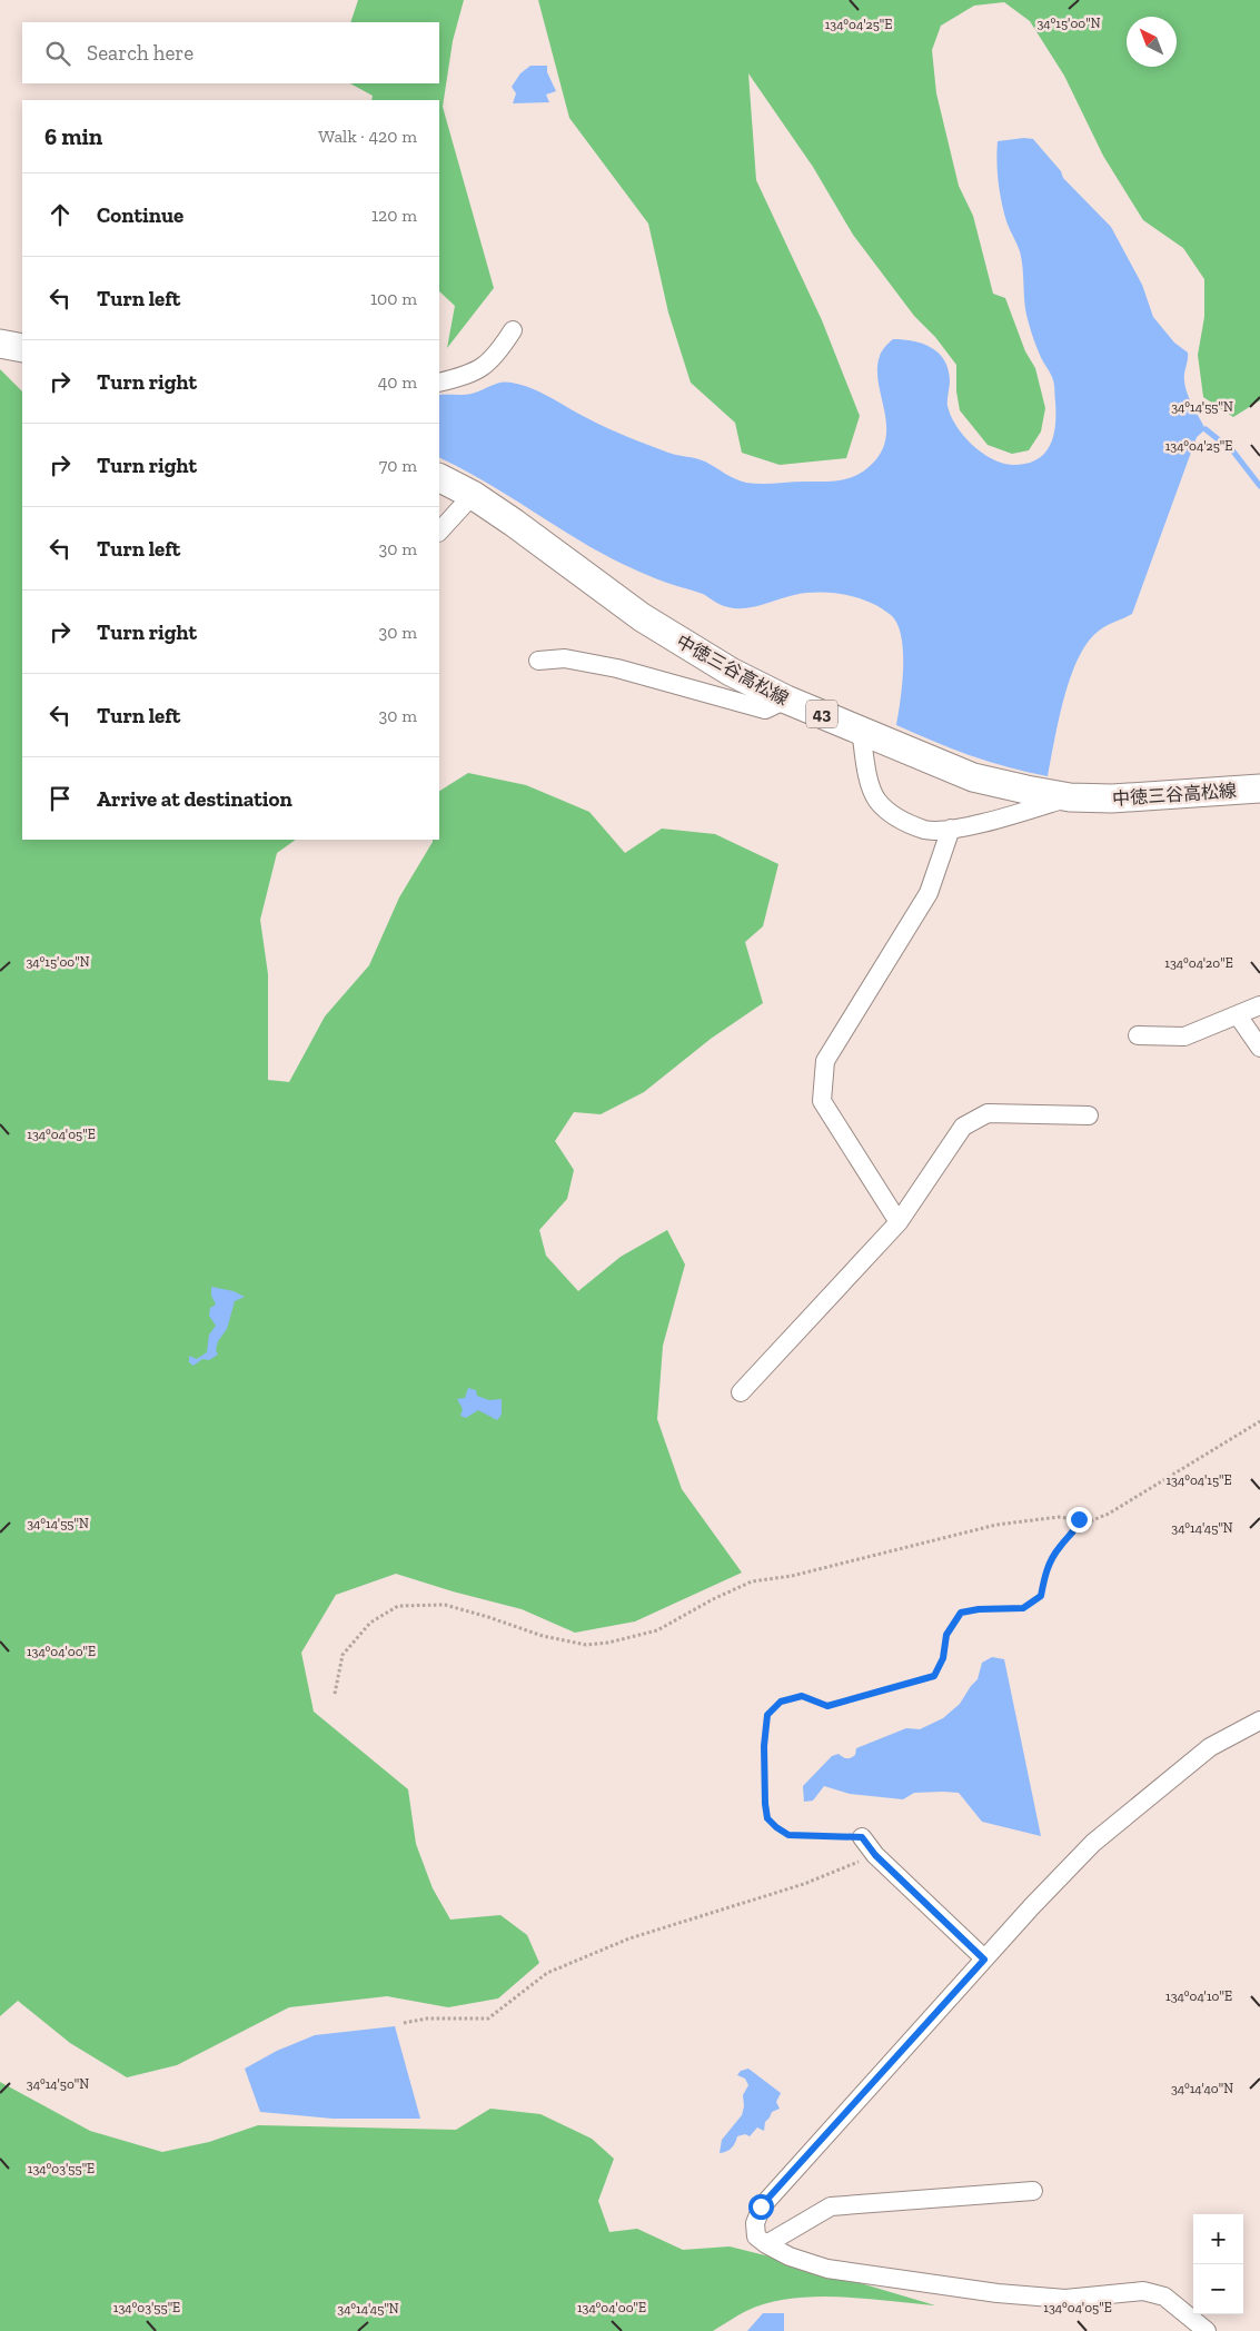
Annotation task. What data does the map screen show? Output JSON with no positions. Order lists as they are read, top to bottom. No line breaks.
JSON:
{"streets":{"main road":["中徳三谷高松線","43"]},"north":"top left","page":{"search":"Search here","heading":["6 min","Walk · 420 m"],"list":[["Continue","120 m"],["Turn left","100 m"],["Turn right","40 m"],["Turn right","70 m"],["Turn left","30 m"],["Turn right","30 m"],["Turn left","30 m"],"Arrive at destination"],"map_buttons":["+","−"]},"coordinates":["34°15'00\"N","134°04'25\"E","34°14'55\"N","134°04'20\"E","134°04'05\"E","134°04'15\"E","34°14'45\"N","134°04'00\"E","134°04'10\"E","34°14'50\"N","34°14'40\"N","134°03'55\"E"]}
